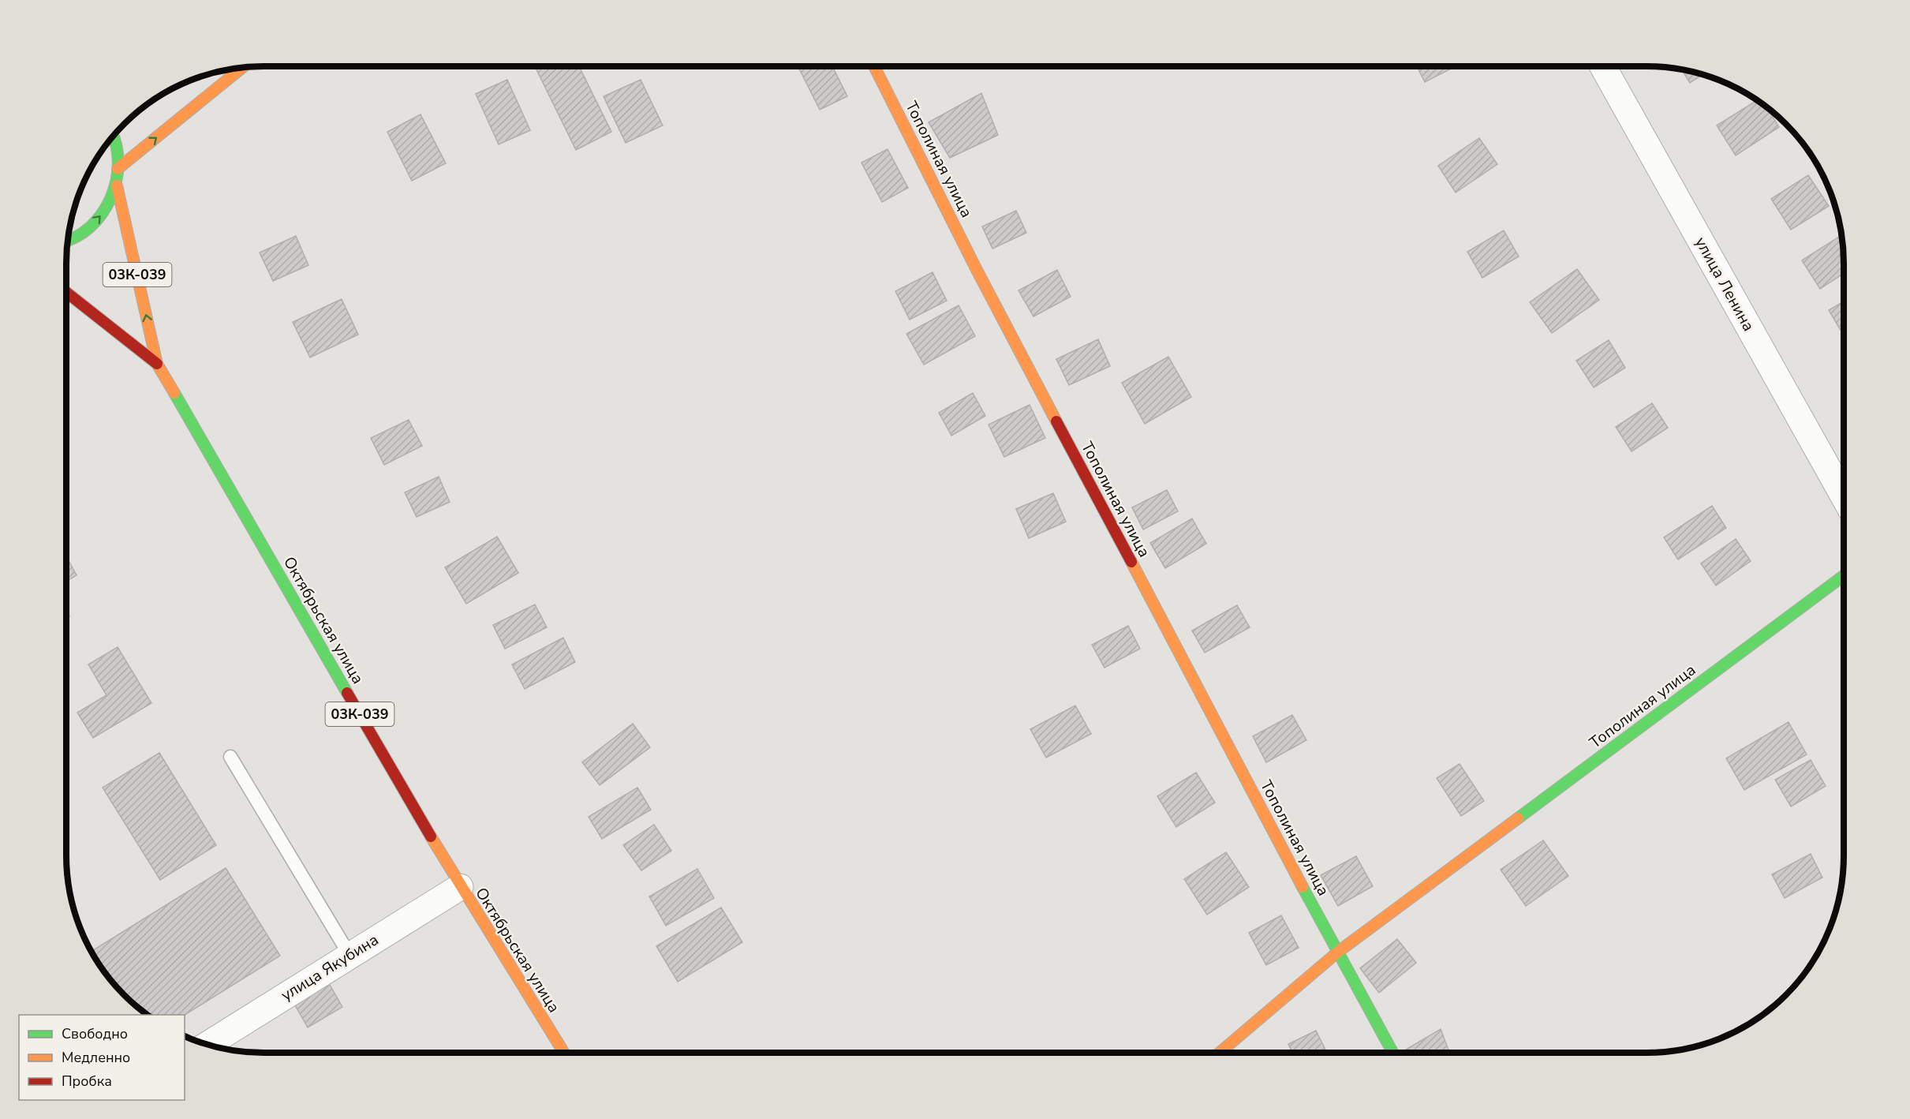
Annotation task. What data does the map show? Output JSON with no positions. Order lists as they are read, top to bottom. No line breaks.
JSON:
{"streets":{"street":["Тополиная улица","03К-039","улица Ленина","Октябрьская улица","улица Якубина"]},"crossings":[["Октябрьская улица","улица Якубина"]],"legend":["Свободно","Медленно","Пробка"]}
